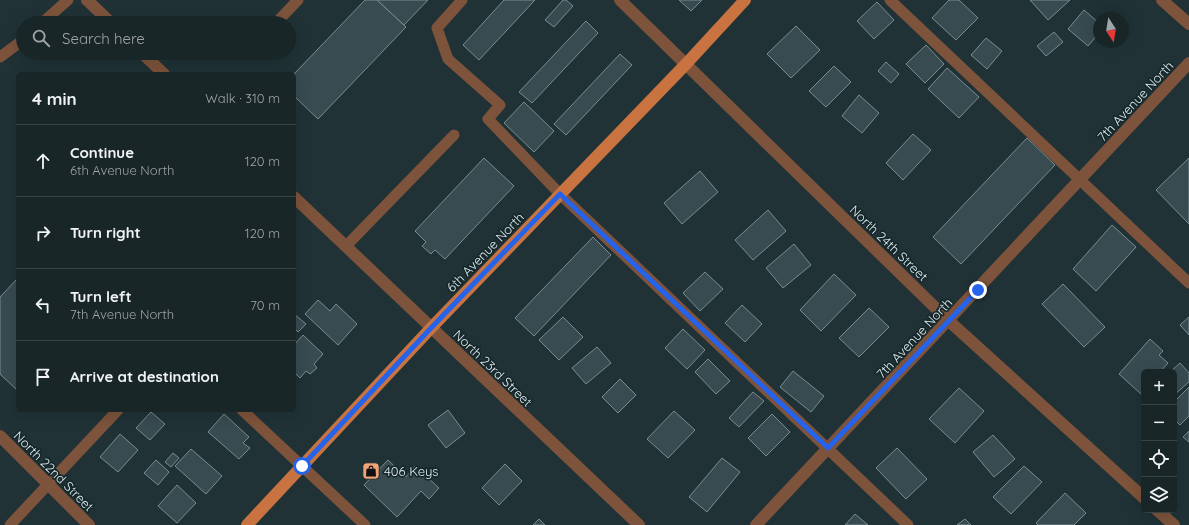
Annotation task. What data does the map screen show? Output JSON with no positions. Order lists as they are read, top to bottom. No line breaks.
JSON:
{"streets":{"main road":["6th Avenue North"],"street":["7th Avenue North","North 24th Street","North 23rd Street","North 22nd Street"]},"crossings":[["7th Avenue North","North 24th Street"],["North 24th Street","6th Avenue North"],["6th Avenue North","North 23rd Street"]],"places":{"shop":["406 Keys"]},"north":"bottom","page":{"search":"Search here","heading":["4 min","Walk · 310 m"],"list":[["Continue","6th Avenue North","120 m"],["Turn right","120 m"],["Turn left","7th Avenue North","70 m"],"Arrive at destination"],"map_buttons":["+","−"]}}
